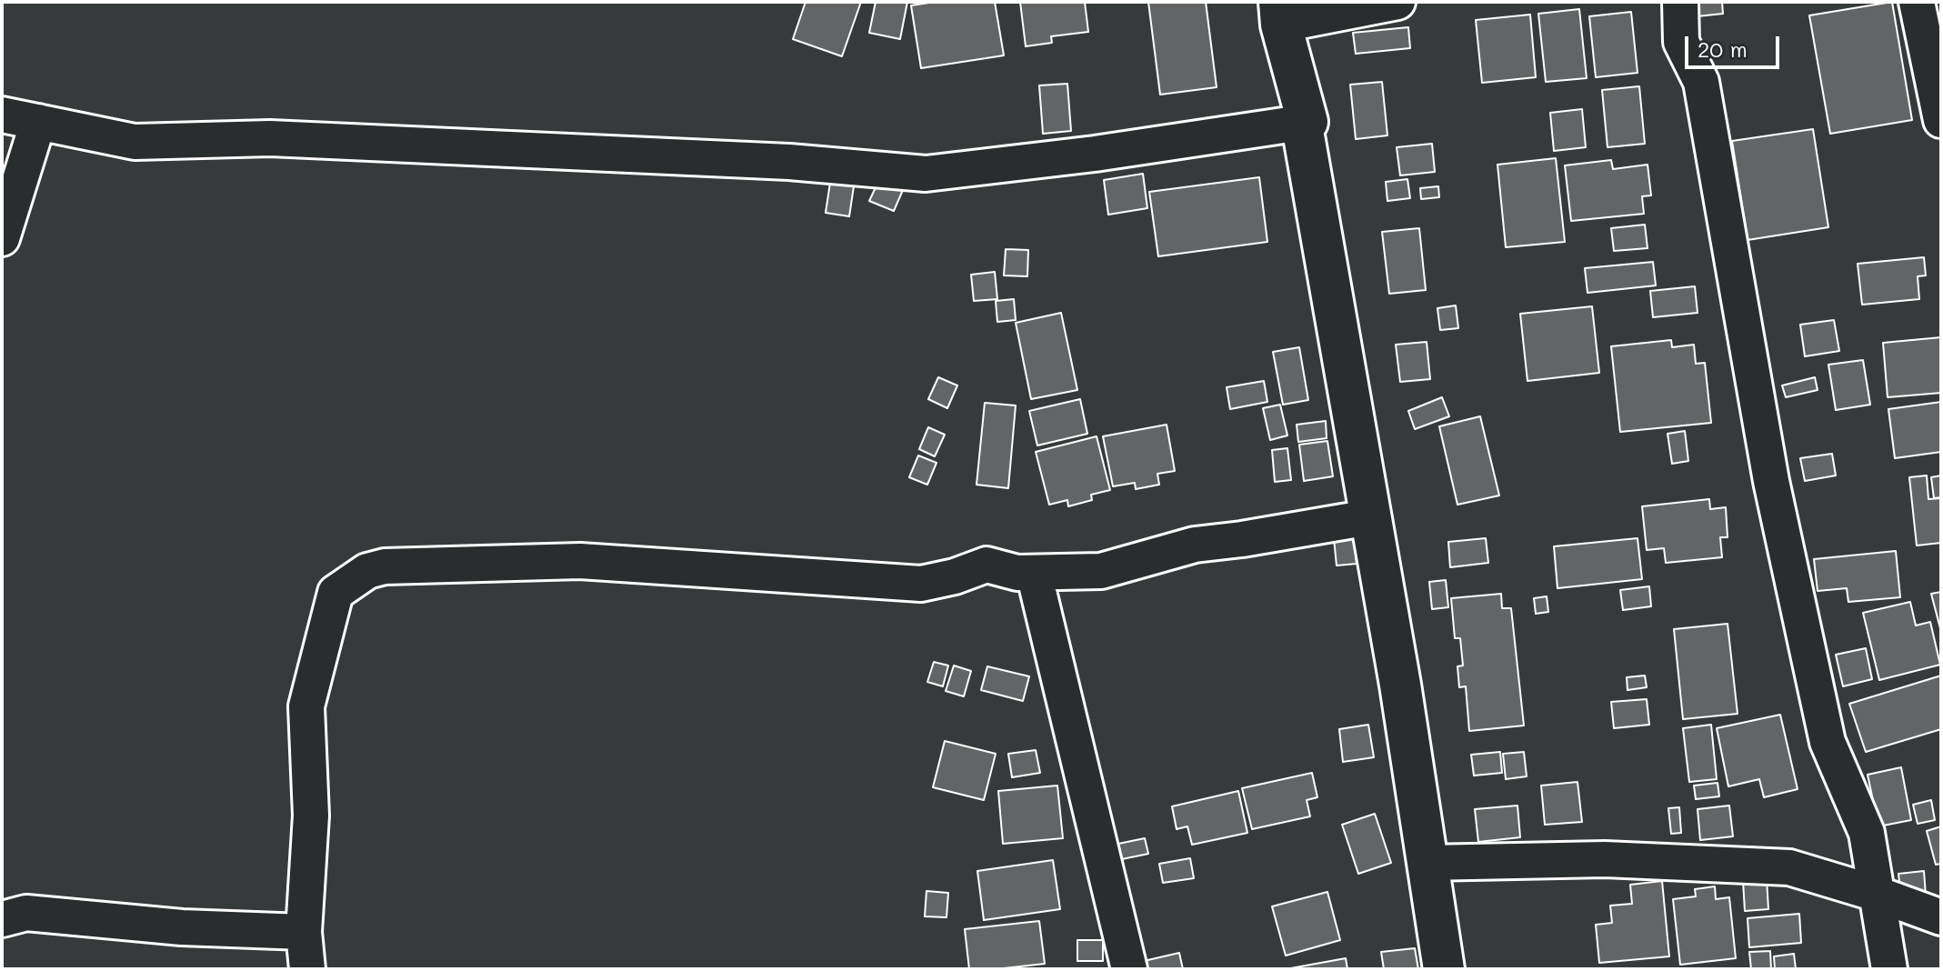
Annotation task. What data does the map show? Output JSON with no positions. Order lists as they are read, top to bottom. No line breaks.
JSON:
{"scale_bar":"20 m"}
